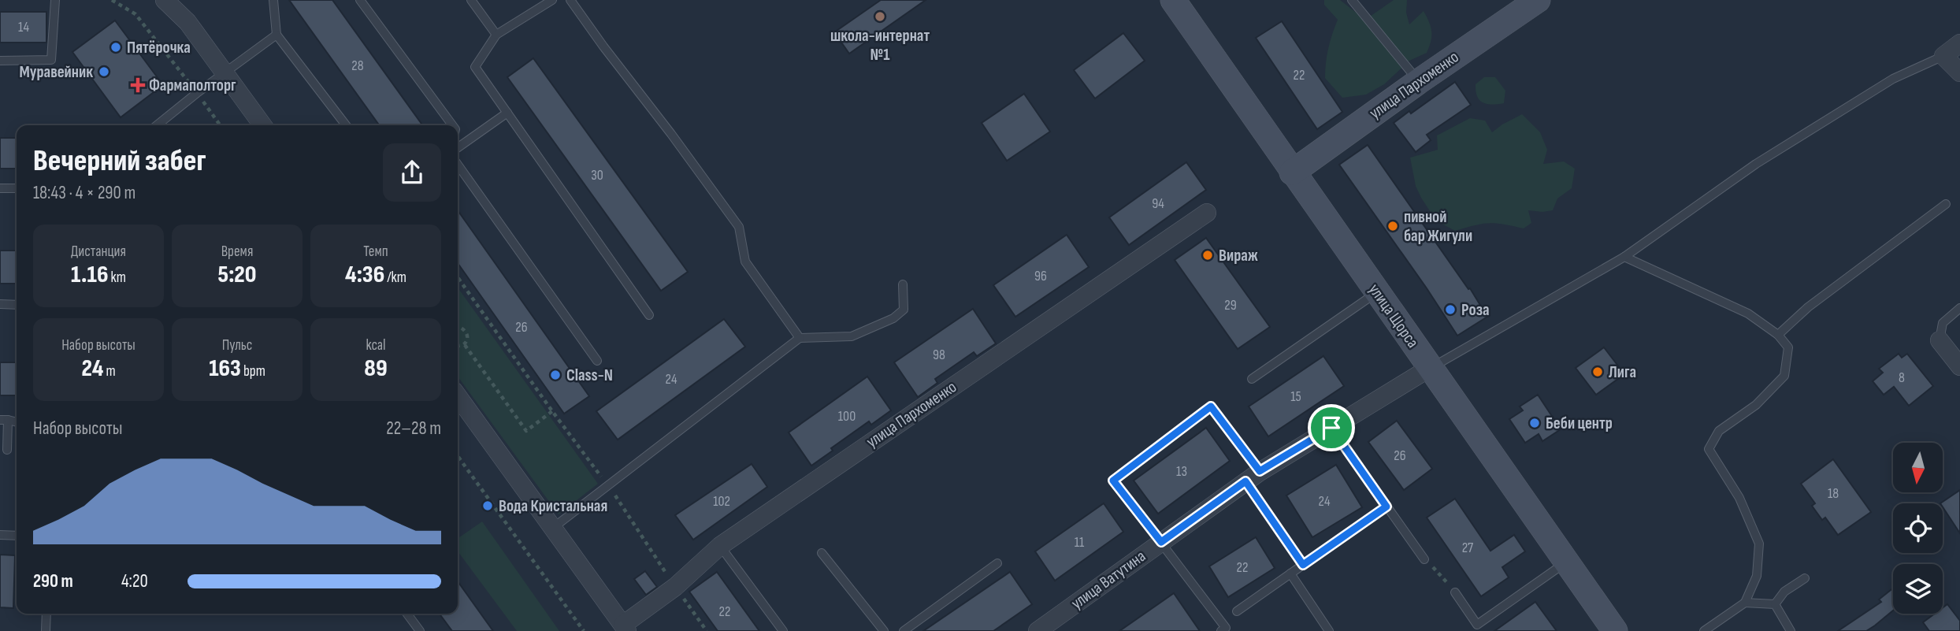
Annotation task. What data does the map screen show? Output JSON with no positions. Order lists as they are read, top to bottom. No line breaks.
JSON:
{"streets":{"main road":["улица Пархоменко","улица Щорса"],"street":["улица Ватутина"]},"crossings":[["улица Пархоменко","улица Щорса"],["улица Щорса","улица Ватутина"]],"places":{"other":["школа-интернат №1","Пятёрочка","Муравейник","пивной бар Жигули","Вираж","Роза","Лига","Class-N","Беби центр","Вода Кристальная"],"health":["Фармаполторг"]},"house_numbers":["14","28","22","30","94","96","29","26","98","8","24","15","100","26","13","18","102","24","11","27","22","22"],"north":"bottom","page":{"heading":["Вечерний забег","18:43 · 4 × 290 m"],"stats":[["Дистанция","1.16 km"],["Время","5:20"],["Темп","4:36 /km"],["Набор высоты","24 m"],["Пульс","163 bpm"],["kcal","89"]],"chart":["Набор высоты","22–28 m"],"list":[{"name":"290 m","note":"4:20"}]}}
